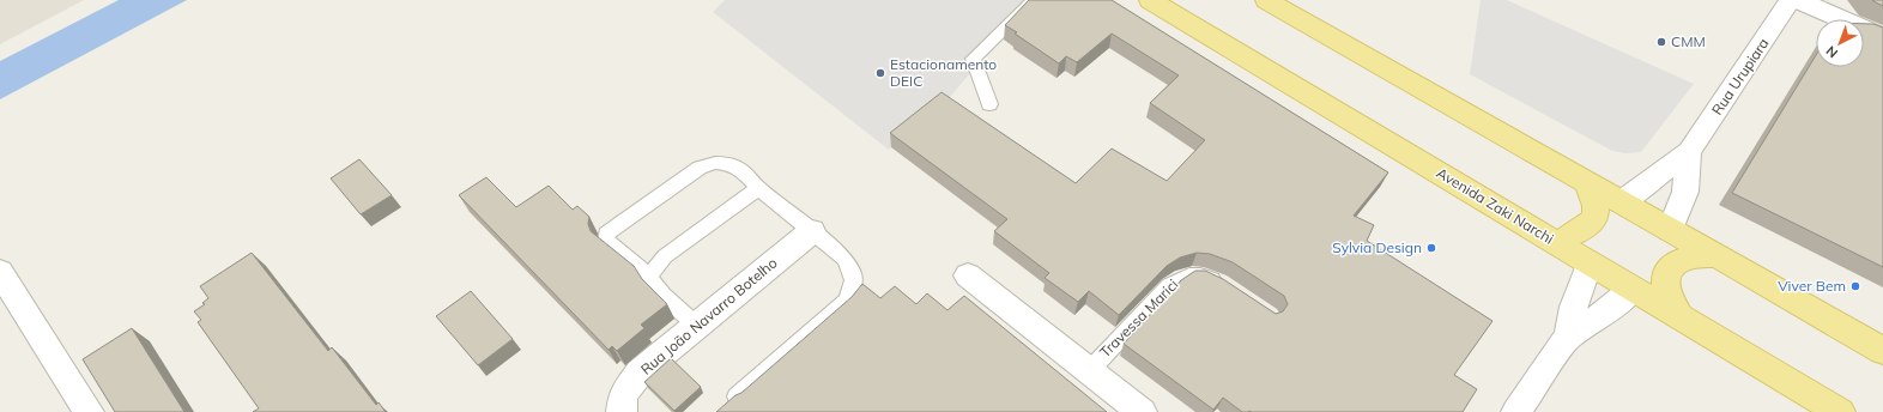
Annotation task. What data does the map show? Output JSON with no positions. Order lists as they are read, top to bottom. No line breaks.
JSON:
{"streets":{"main road":["Avenida Zaki Narchi"],"street":["Rua Urupiara","Rua João Navarro Botelho"],"lane":["Travessa Marici"]},"places":["CMM","Estacionamento DEIC","Sylvia Design","Viver Bem"],"north":"bottom left"}
